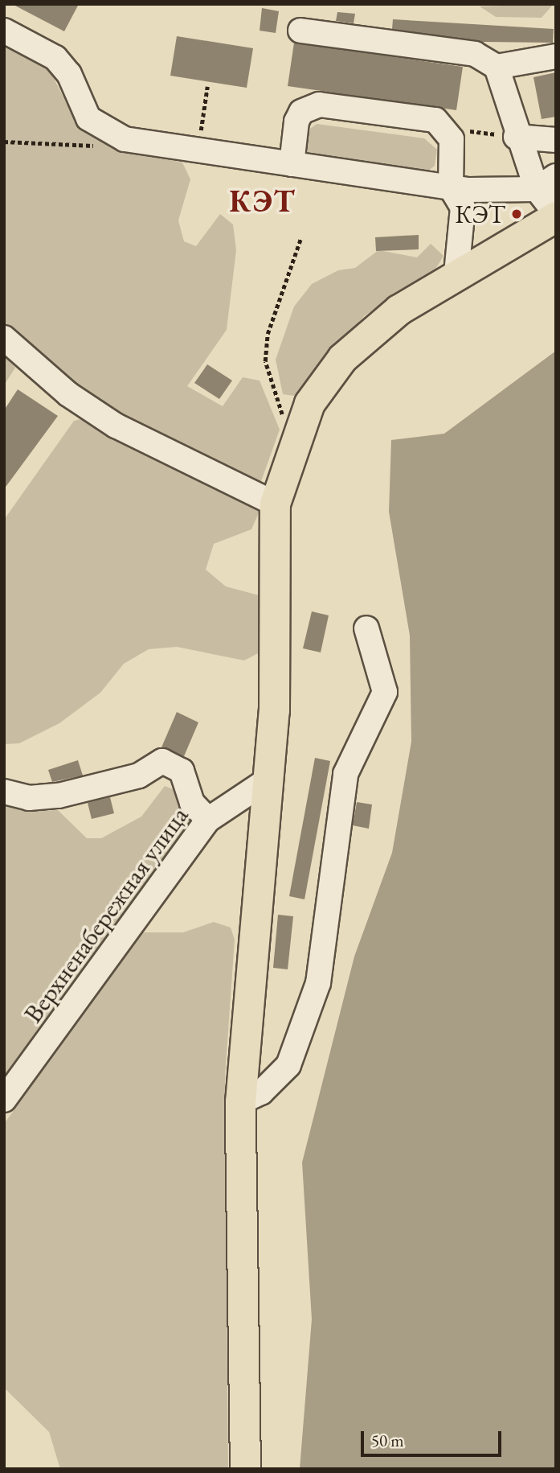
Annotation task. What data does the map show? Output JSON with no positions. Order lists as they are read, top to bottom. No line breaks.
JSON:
{"streets":{"street":["Верхненабережная улица"]},"districts":["КЭТ"],"places":["КЭТ"],"scale_bar":"50 m"}
